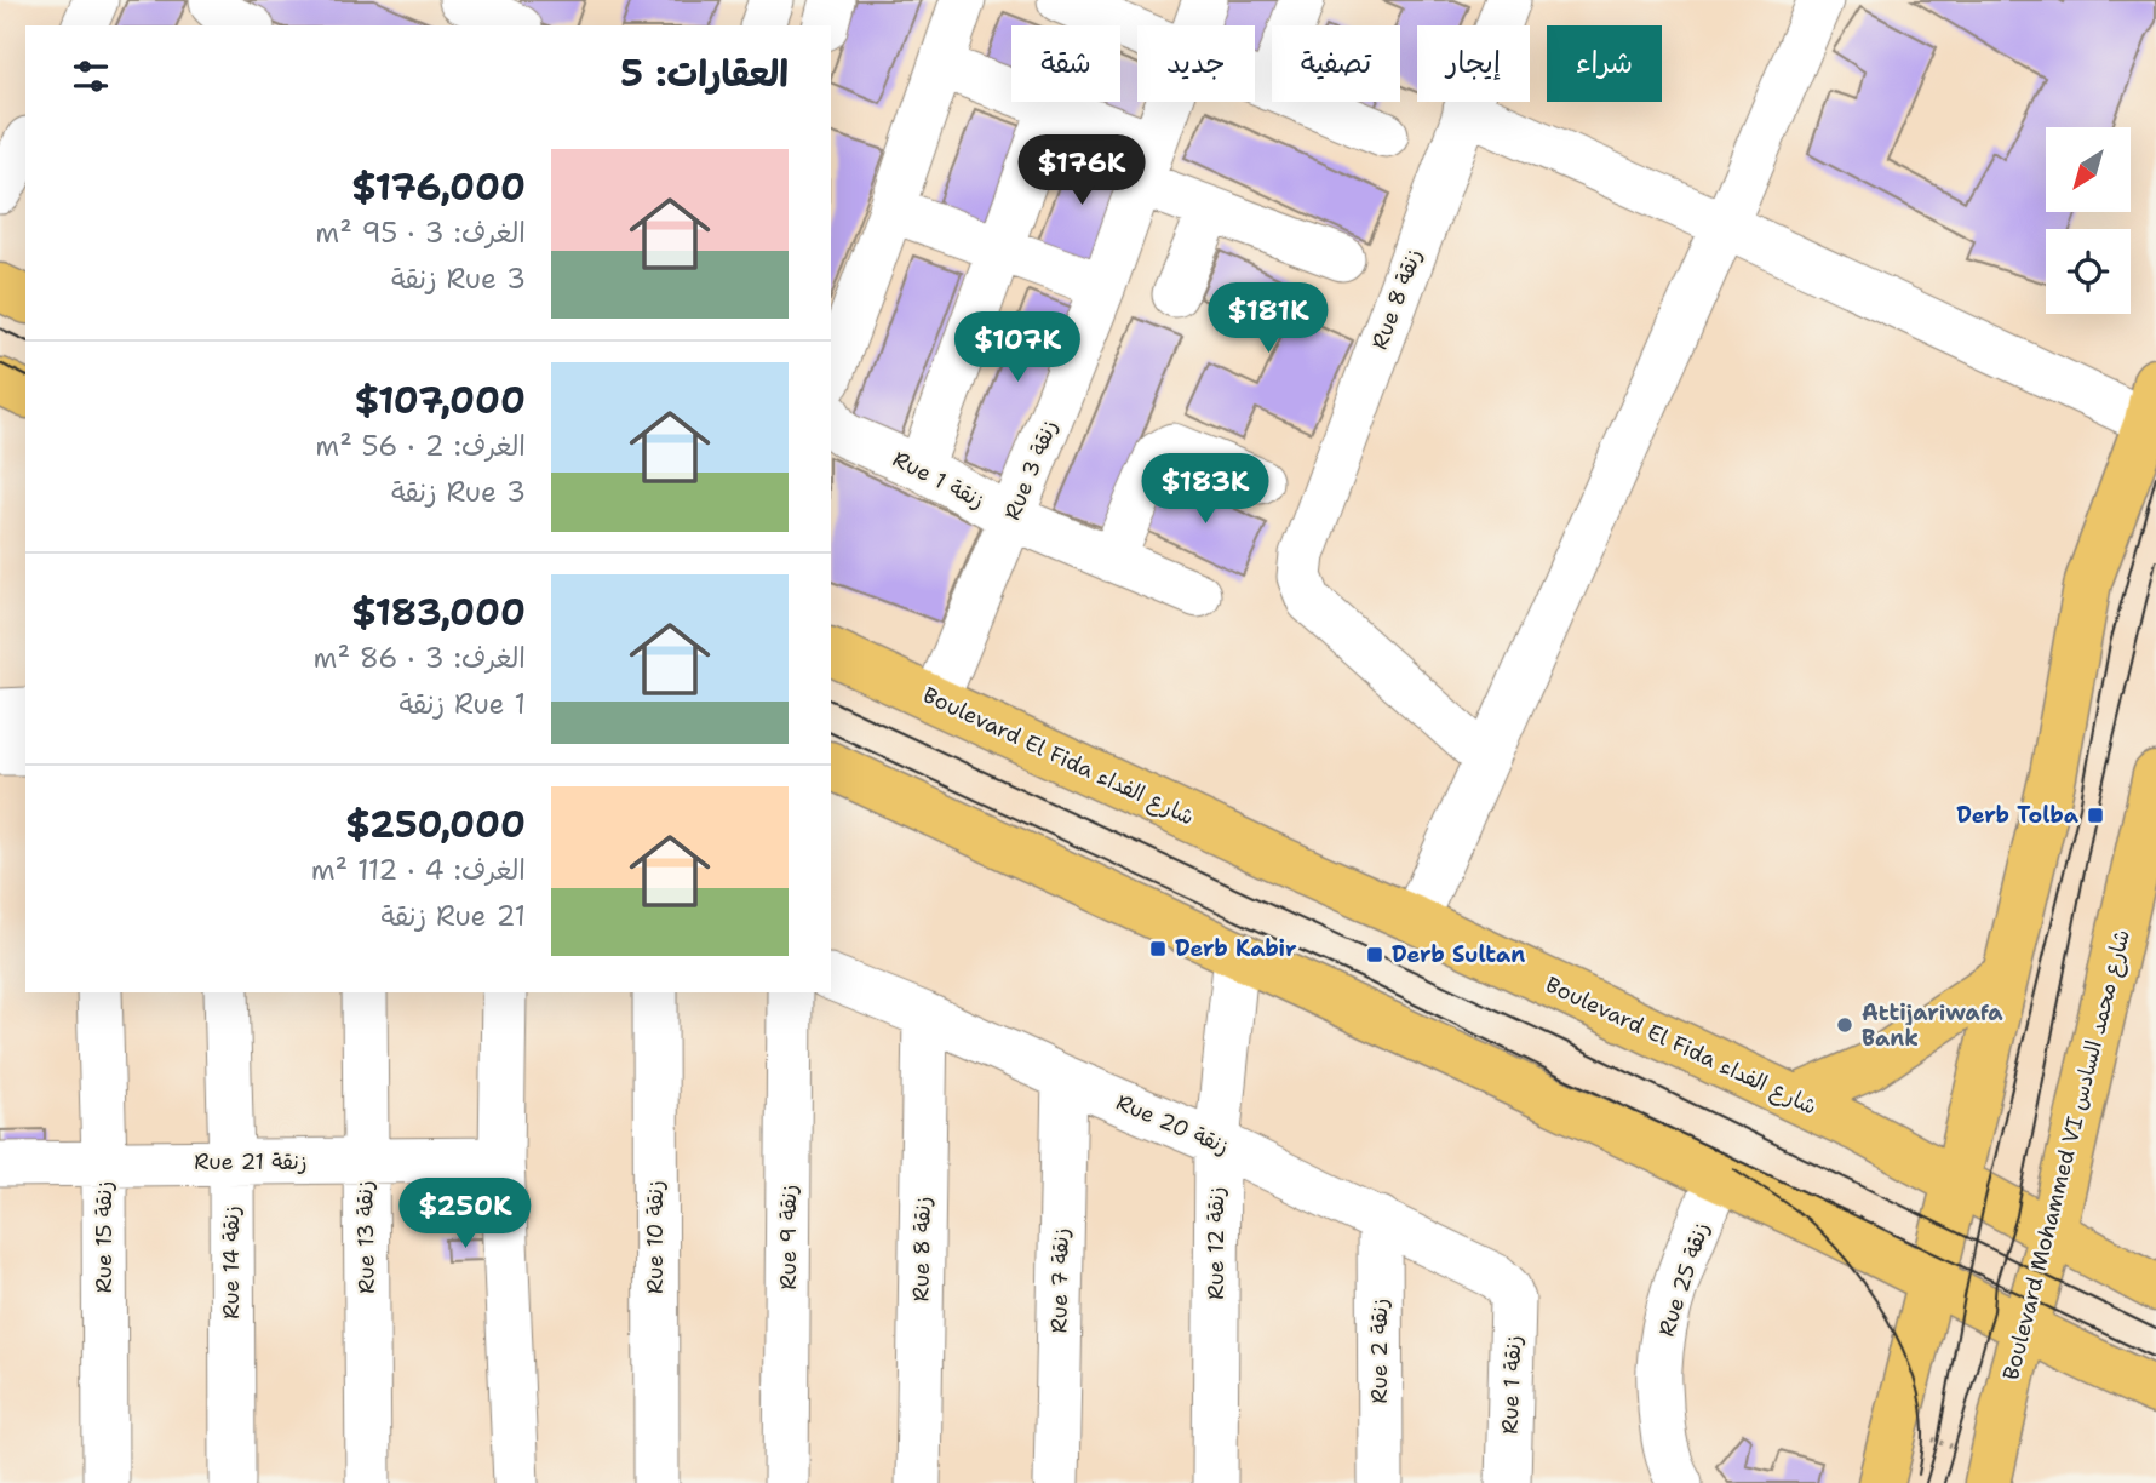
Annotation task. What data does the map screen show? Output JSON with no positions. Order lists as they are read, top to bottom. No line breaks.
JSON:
{"streets":{"main road":["Boulevard El Fida شارع الفداء","Boulevard Mohammed VI شارع محمد السادس"],"street":["Rue 8 زنقة","Rue 3 زنقة","Rue 1 زنقة","Rue 20 زنقة","Rue 21 زنقة","Rue 15 زنقة","Rue 13 زنقة","Rue 10 زنقة","Rue 9 زنقة","Rue 12 زنقة","Rue 14 زنقة","Rue 25 زنقة","Rue 7 زنقة","Rue 2 زنقة"]},"crossings":[["Rue 8 زنقة","Rue 20 زنقة"],["Rue 3 زنقة","Rue 1 زنقة"],["Rue 3 زنقة","Boulevard El Fida شارع الفداء"],["Rue 1 زنقة","Rue 20 زنقة"],["Boulevard El Fida شارع الفداء","Boulevard Mohammed VI شارع محمد السادس"],["Rue 20 زنقة","Rue 12 زنقة"],["Rue 20 زنقة","Rue 7 زنقة"],["Rue 20 زنقة","Rue 2 زنقة"],["Rue 21 زنقة","Rue 15 زنقة"],["Rue 21 زنقة","Rue 13 زنقة"],["Rue 21 زنقة","Rue 14 زنقة"]],"places":{"transit":["Derb Tolba","Derb Kabir","Derb Sultan"],"other":["Attijariwafa Bank"]},"north":"bottom left","page":{"chip":["شراء","إيجار","تصفية","جديد","شقة"],"heading":"العقارات: 5","list":[{"name":"$176,000","note":"الغرف: 3 · 95 m² · Rue 3 زنقة"},{"name":"$107,000","note":"الغرف: 2 · 56 m² · Rue 3 زنقة"},{"name":"$183,000","note":"الغرف: 3 · 86 m² · Rue 1 زنقة"},{"name":"$250,000","note":"الغرف: 4 · 112 m² · Rue 21 زنقة"}],"price":["$176K","$181K","$107K","$183K","$250K"]}}
